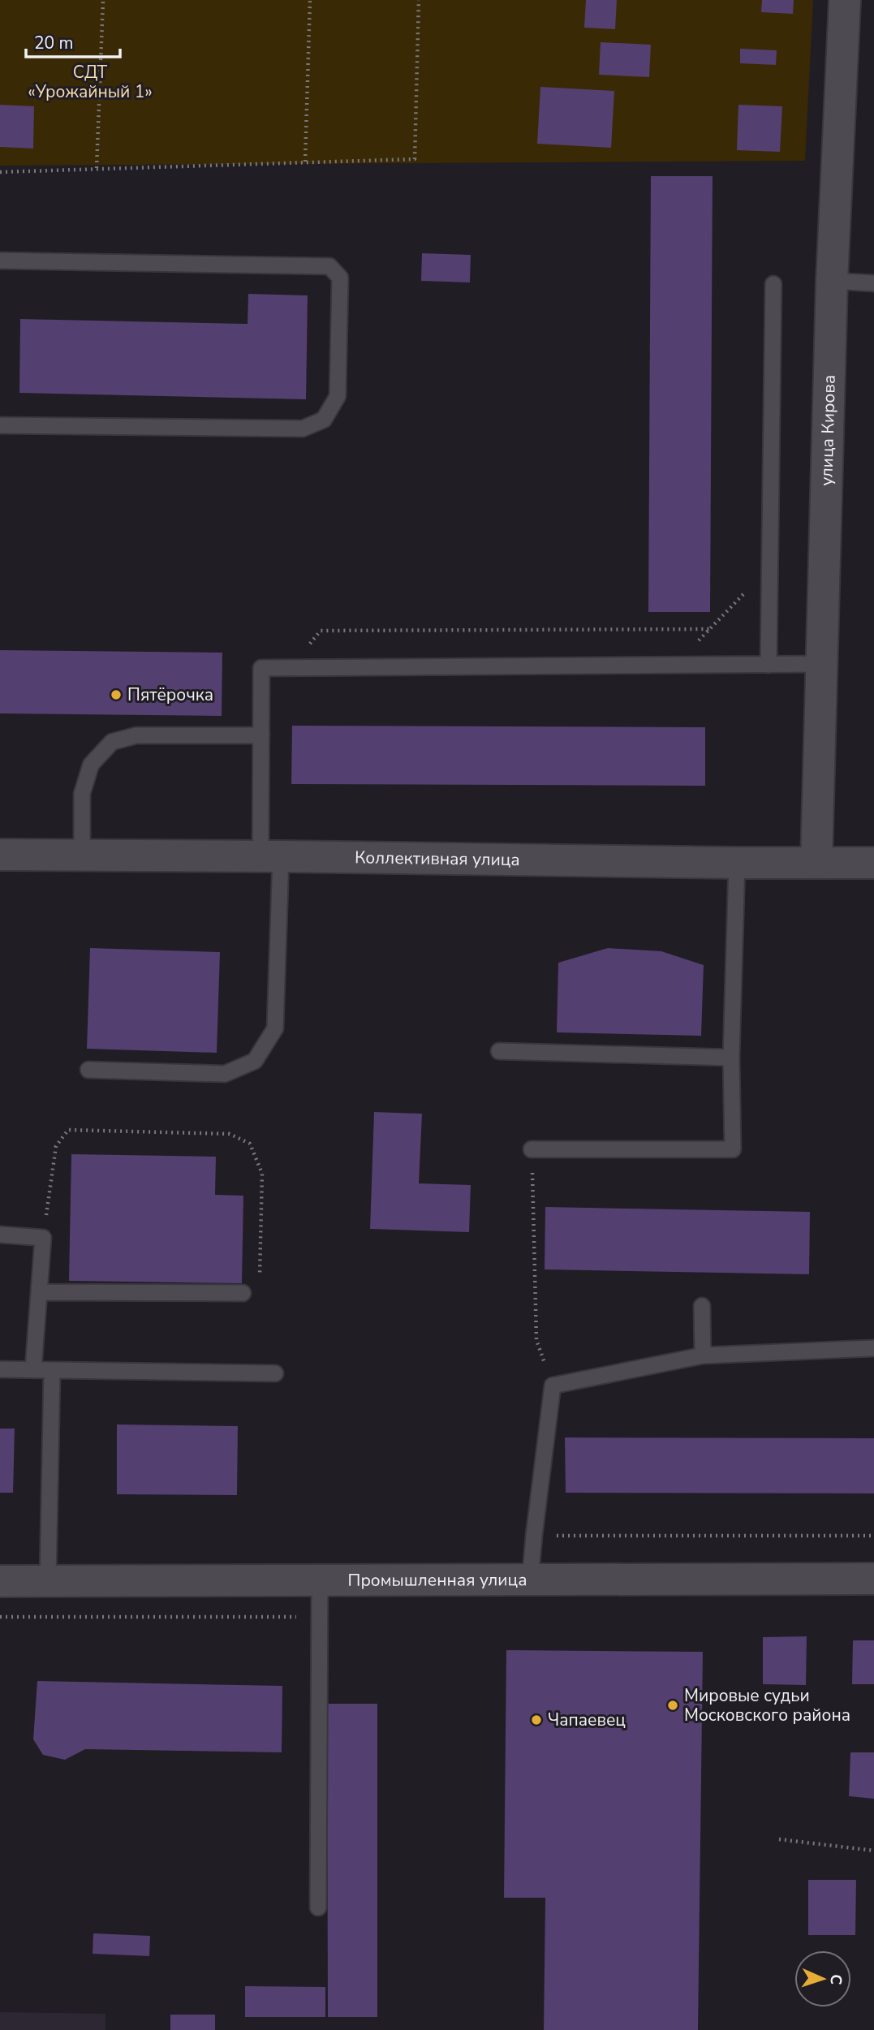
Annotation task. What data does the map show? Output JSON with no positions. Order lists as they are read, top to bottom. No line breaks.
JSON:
{"streets":{"street":["улица Кирова","Коллективная улица","Промышленная улица"]},"crossings":[["улица Кирова","Коллективная улица"]],"parks":["СДТ «Урожайный 1»"],"places":["Пятёрочка","Мировые судьи Московского района","Чапаевец"],"scale_bar":"20 m","north":"right"}
